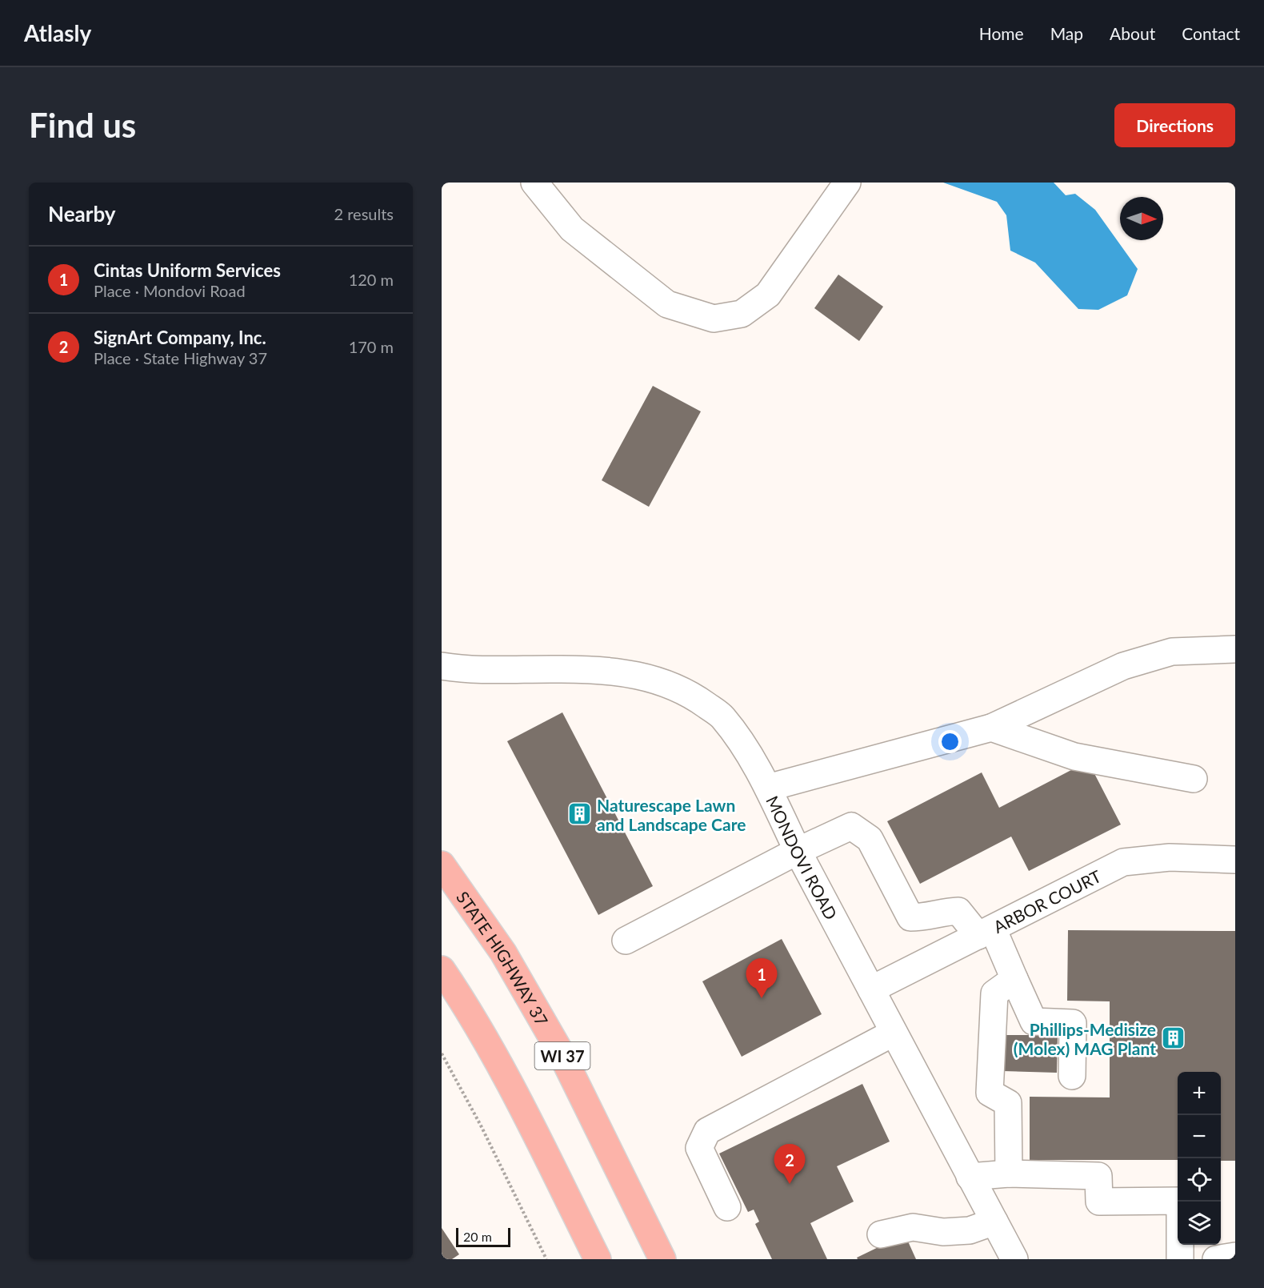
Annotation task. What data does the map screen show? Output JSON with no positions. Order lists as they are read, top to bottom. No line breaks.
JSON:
{"streets":{"main road":["STATE HIGHWAY 37","WI 37"],"street":["MONDOVI ROAD","ARBOR COURT"]},"crossings":[["MONDOVI ROAD","ARBOR COURT"]],"places":{"building":["Naturescape Lawn and Landscape Care","Phillips-Medisize (Molex) MAG Plant"]},"scale_bar":"20 m","north":"right","page":{"header":"Atlasly","nav":["Home","Map","About","Contact"],"buttons":"Directions","title":"Find us","heading":["Nearby","2 results"],"list":[{"mark":"1","name":"Cintas Uniform Services","note":"Place · Mondovi Road","value":"120 m"},{"mark":"2","name":"SignArt Company, Inc.","note":"Place · State Highway 37","value":"170 m"}],"pins":["1","2"],"map_buttons":["+","−"],"scale":"20 m"}}
